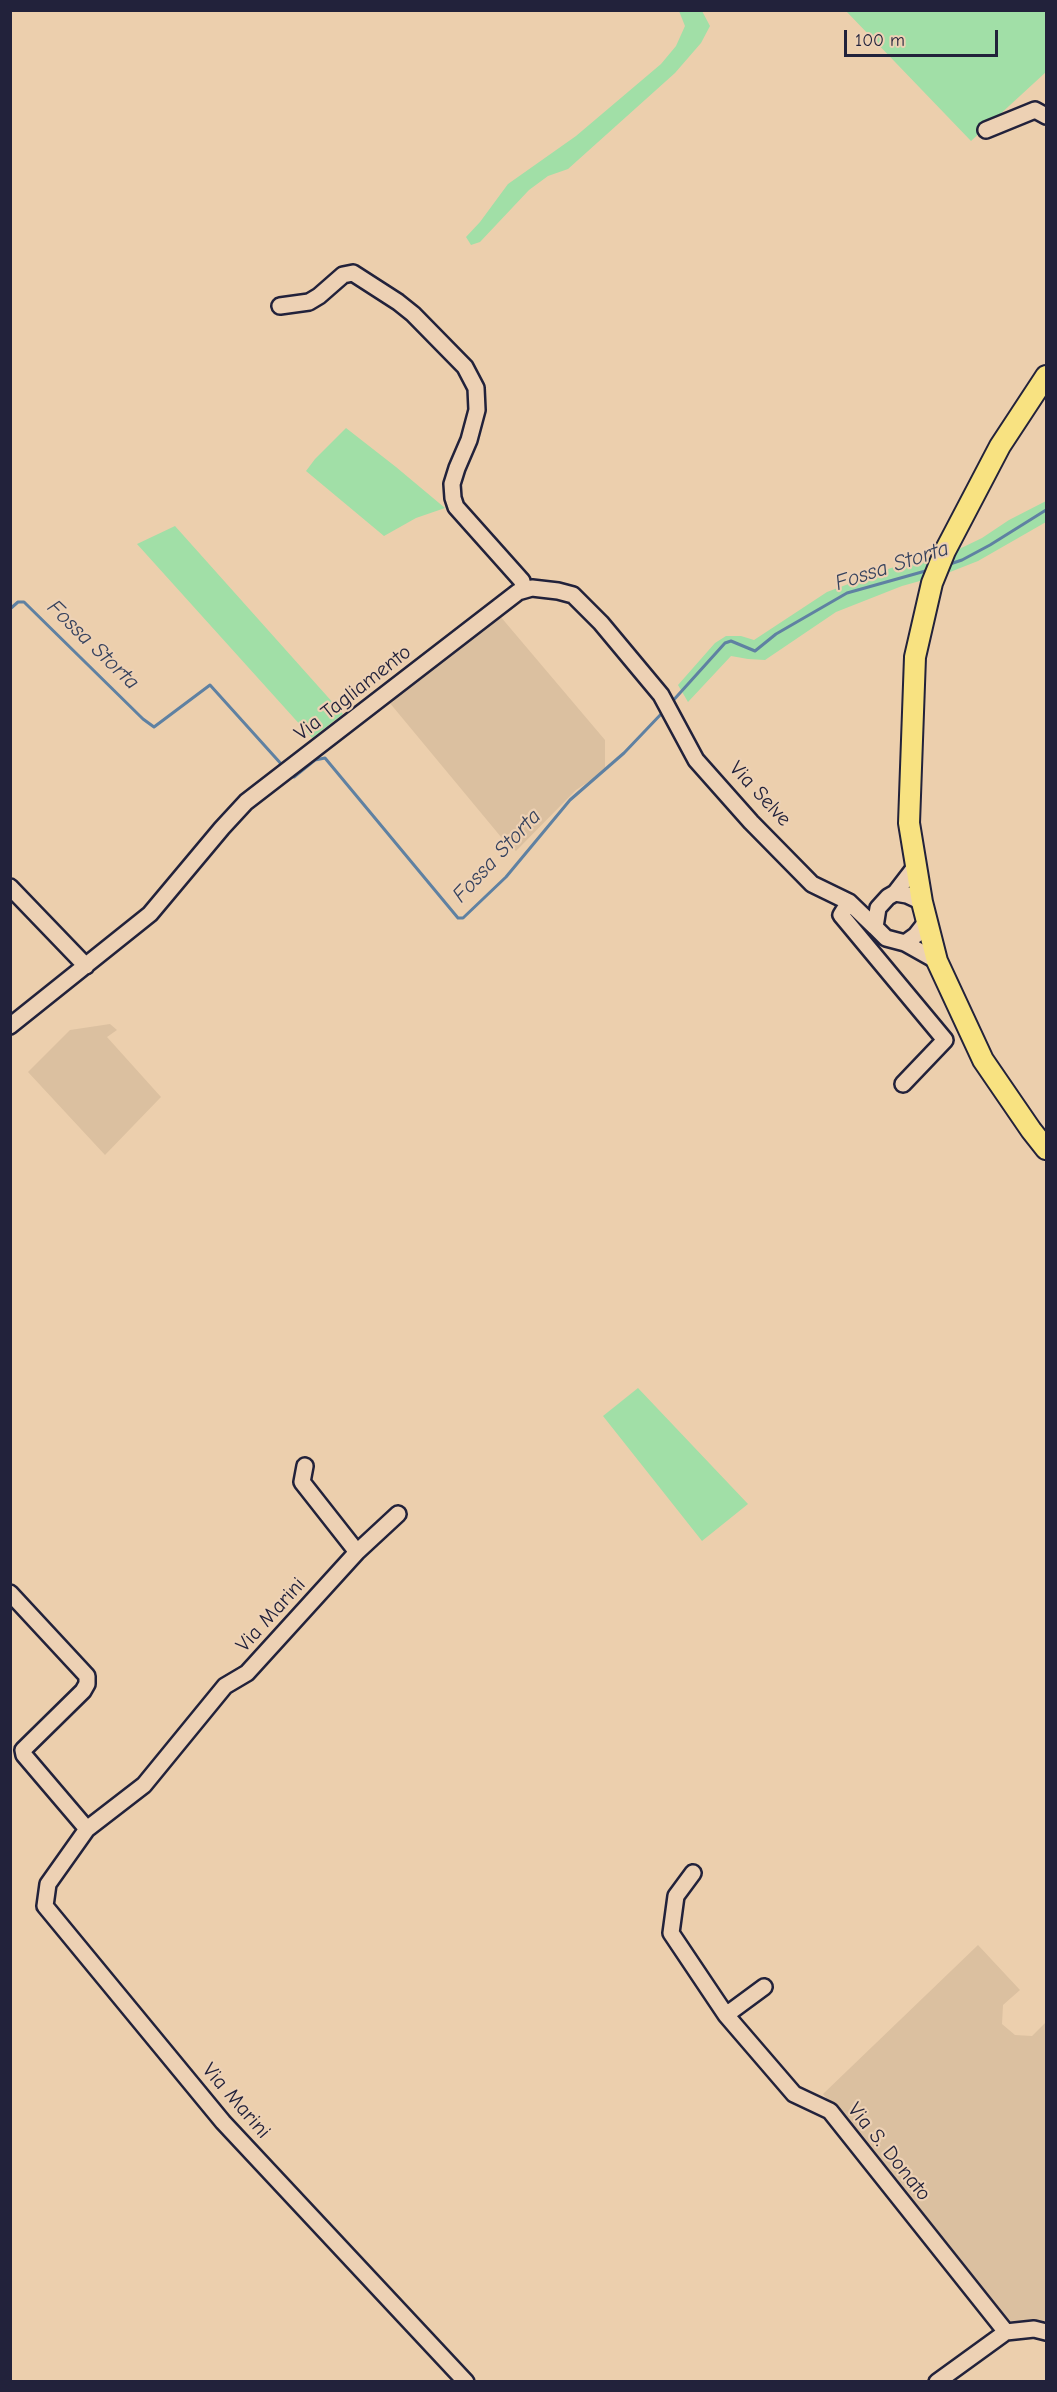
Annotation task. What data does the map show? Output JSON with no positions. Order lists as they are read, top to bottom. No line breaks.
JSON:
{"streets":{"street":["Via Tagliamento","Via Selve","Via Marini","Via S. Donato"]},"crossings":[["Via Tagliamento","Via Selve"]],"water":["Fossa Storta"],"scale_bar":"100 m"}
